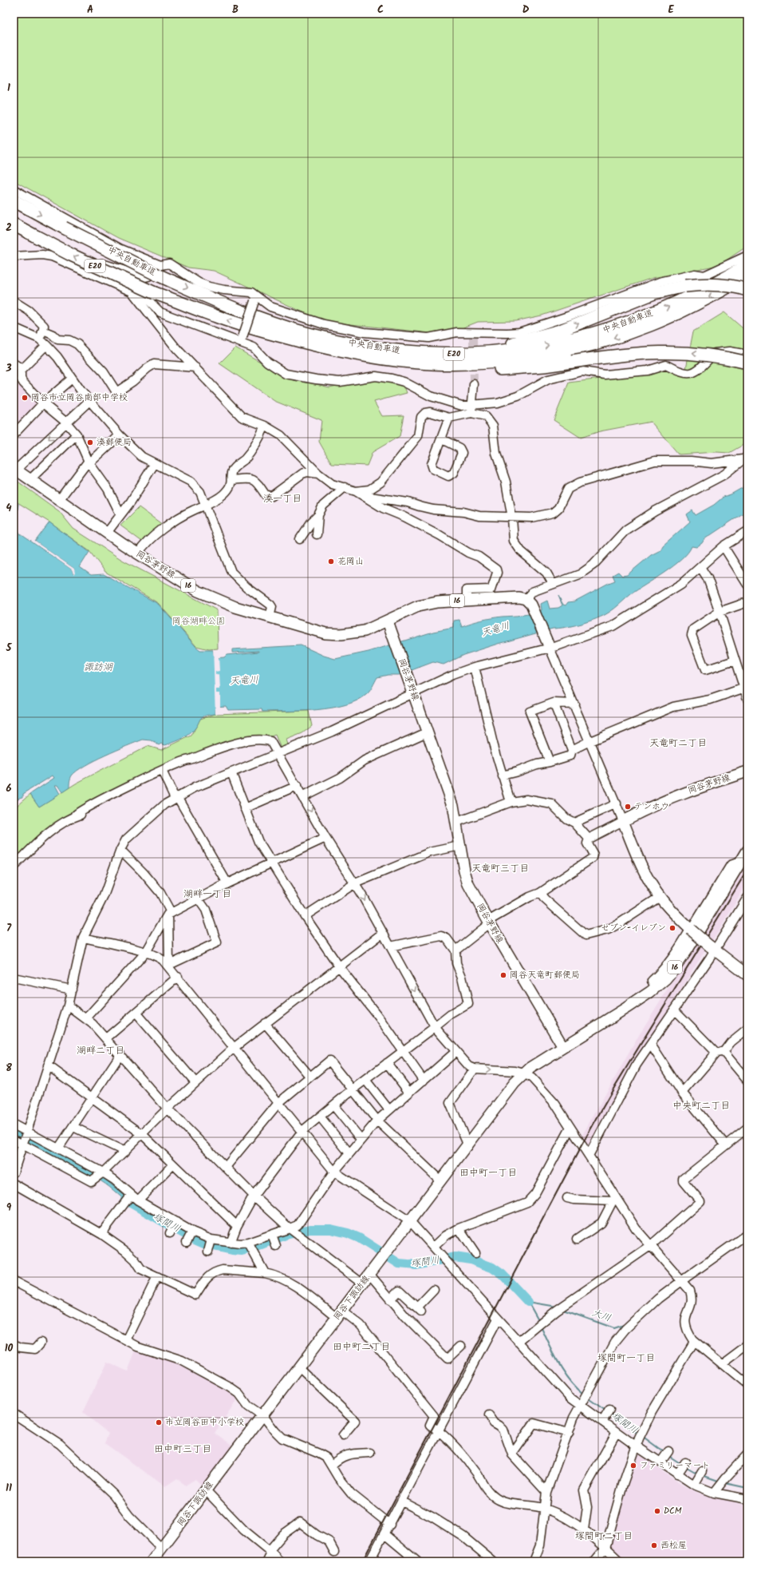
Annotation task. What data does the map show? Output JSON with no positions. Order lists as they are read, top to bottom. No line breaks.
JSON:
{"streets":{"highway":["中央自動車道","E20"],"main road":["岡谷茅野線","16","岡谷下諏訪線"]},"crossings":[["岡谷茅野線","16"],["岡谷茅野線","岡谷下諏訪線"],["16","岡谷下諏訪線"]],"districts":["湊一丁目","天竜町二丁目","天竜町三丁目","湖畔一丁目","湖畔二丁目","中央町二丁目","田中町一丁目","田中町二丁目","塚間町一丁目","田中町三丁目","塚間町二丁目"],"water":["天竜川","諏訪湖","塚間川","大川"],"parks":["岡谷湖畔公園"],"places":["岡谷市立岡谷南部中学校","湊郵便局","花岡山","テンホウ","セブン-イレブン","岡谷天竜町郵便局","市立岡谷田中小学校","ファミリーマート","DCM","西松屋"],"grid":{"columns":["A","B","C","D","E"],"rows":["1","2","3","4","5","6","7","8","9","10","11"]}}
